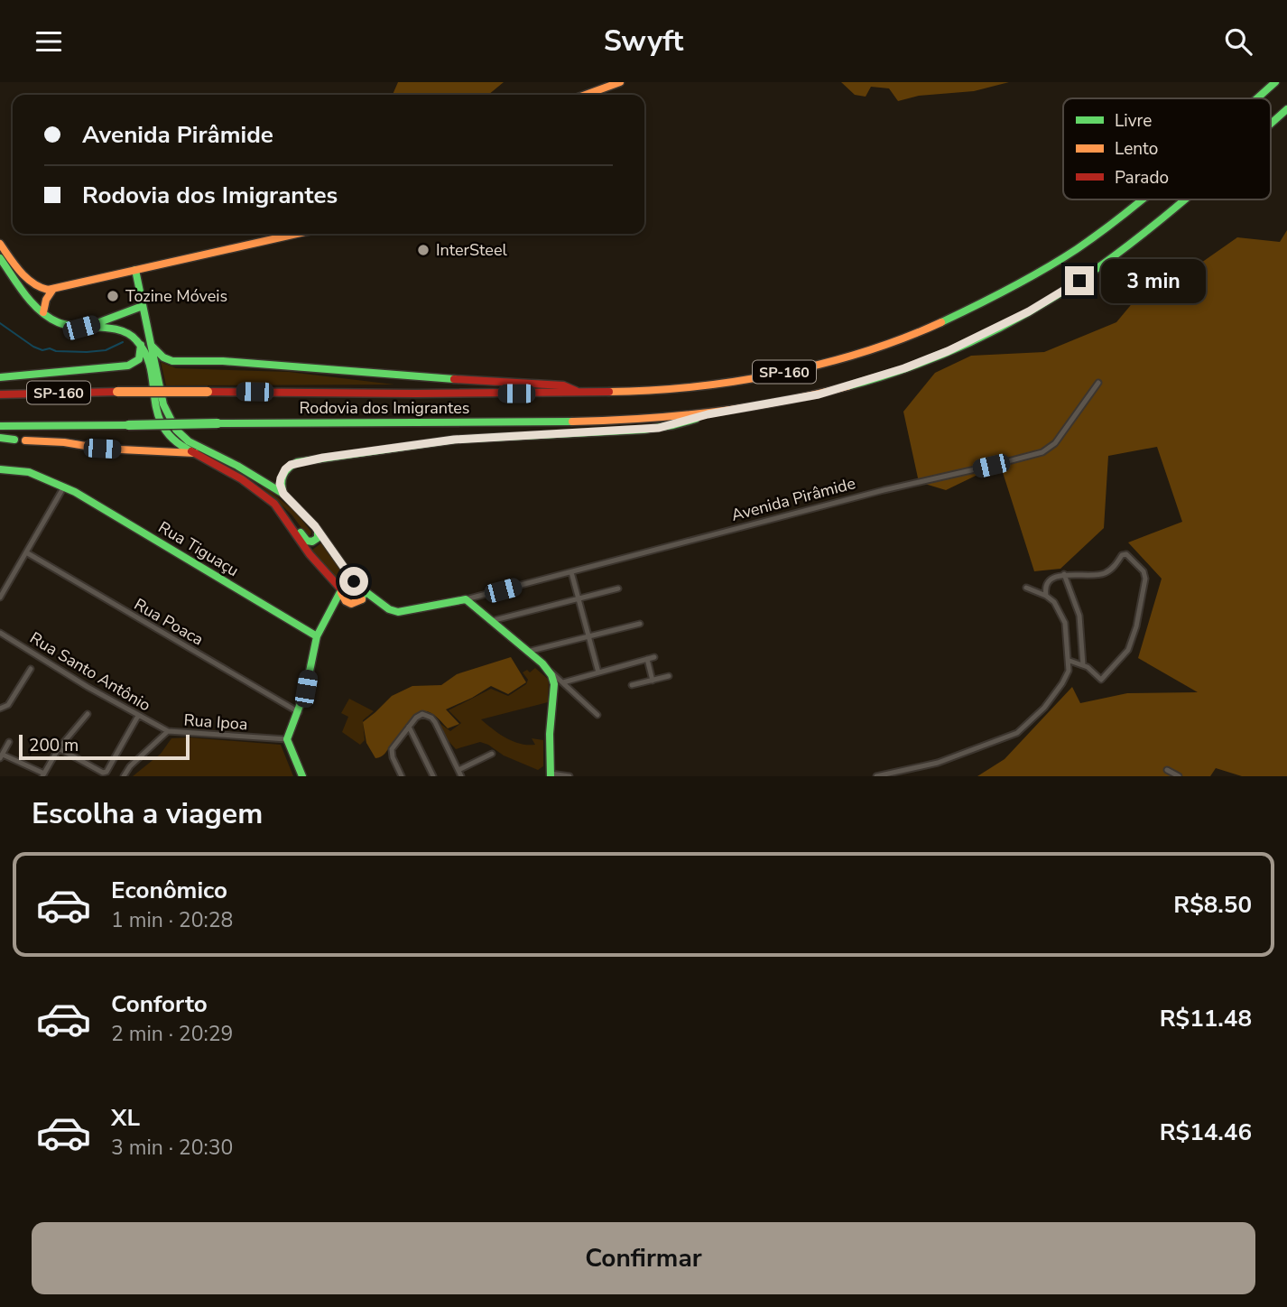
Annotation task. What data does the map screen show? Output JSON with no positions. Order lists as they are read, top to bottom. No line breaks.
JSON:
{"streets":{"main road":["SP-160","Rodovia dos Imigrantes","Rua Tiguaçu"],"street":["Avenida Pirâmide","Rua Poaca","Rua Santo Antônio","Rua Ipoa"]},"crossings":[["Rua Santo Antônio","Rua Ipoa"]],"places":["InterSteel","Tozine Móveis"],"legend":["Livre","Lento","Parado"],"scale_bar":"200 m","page":{"header":"Swyft","banner":["Avenida Pirâmide","Rodovia dos Imigrantes"],"bubble":"3 min","scale":"200 m","heading":"Escolha a viagem","list":[{"name":"Econômico","note":"1 min · 20:28","value":"R$8.50"},{"name":"Conforto","note":"2 min · 20:29","value":"R$11.48"},{"name":"XL","note":"3 min · 20:30","value":"R$14.46"}],"buttons":"Confirmar"}}
